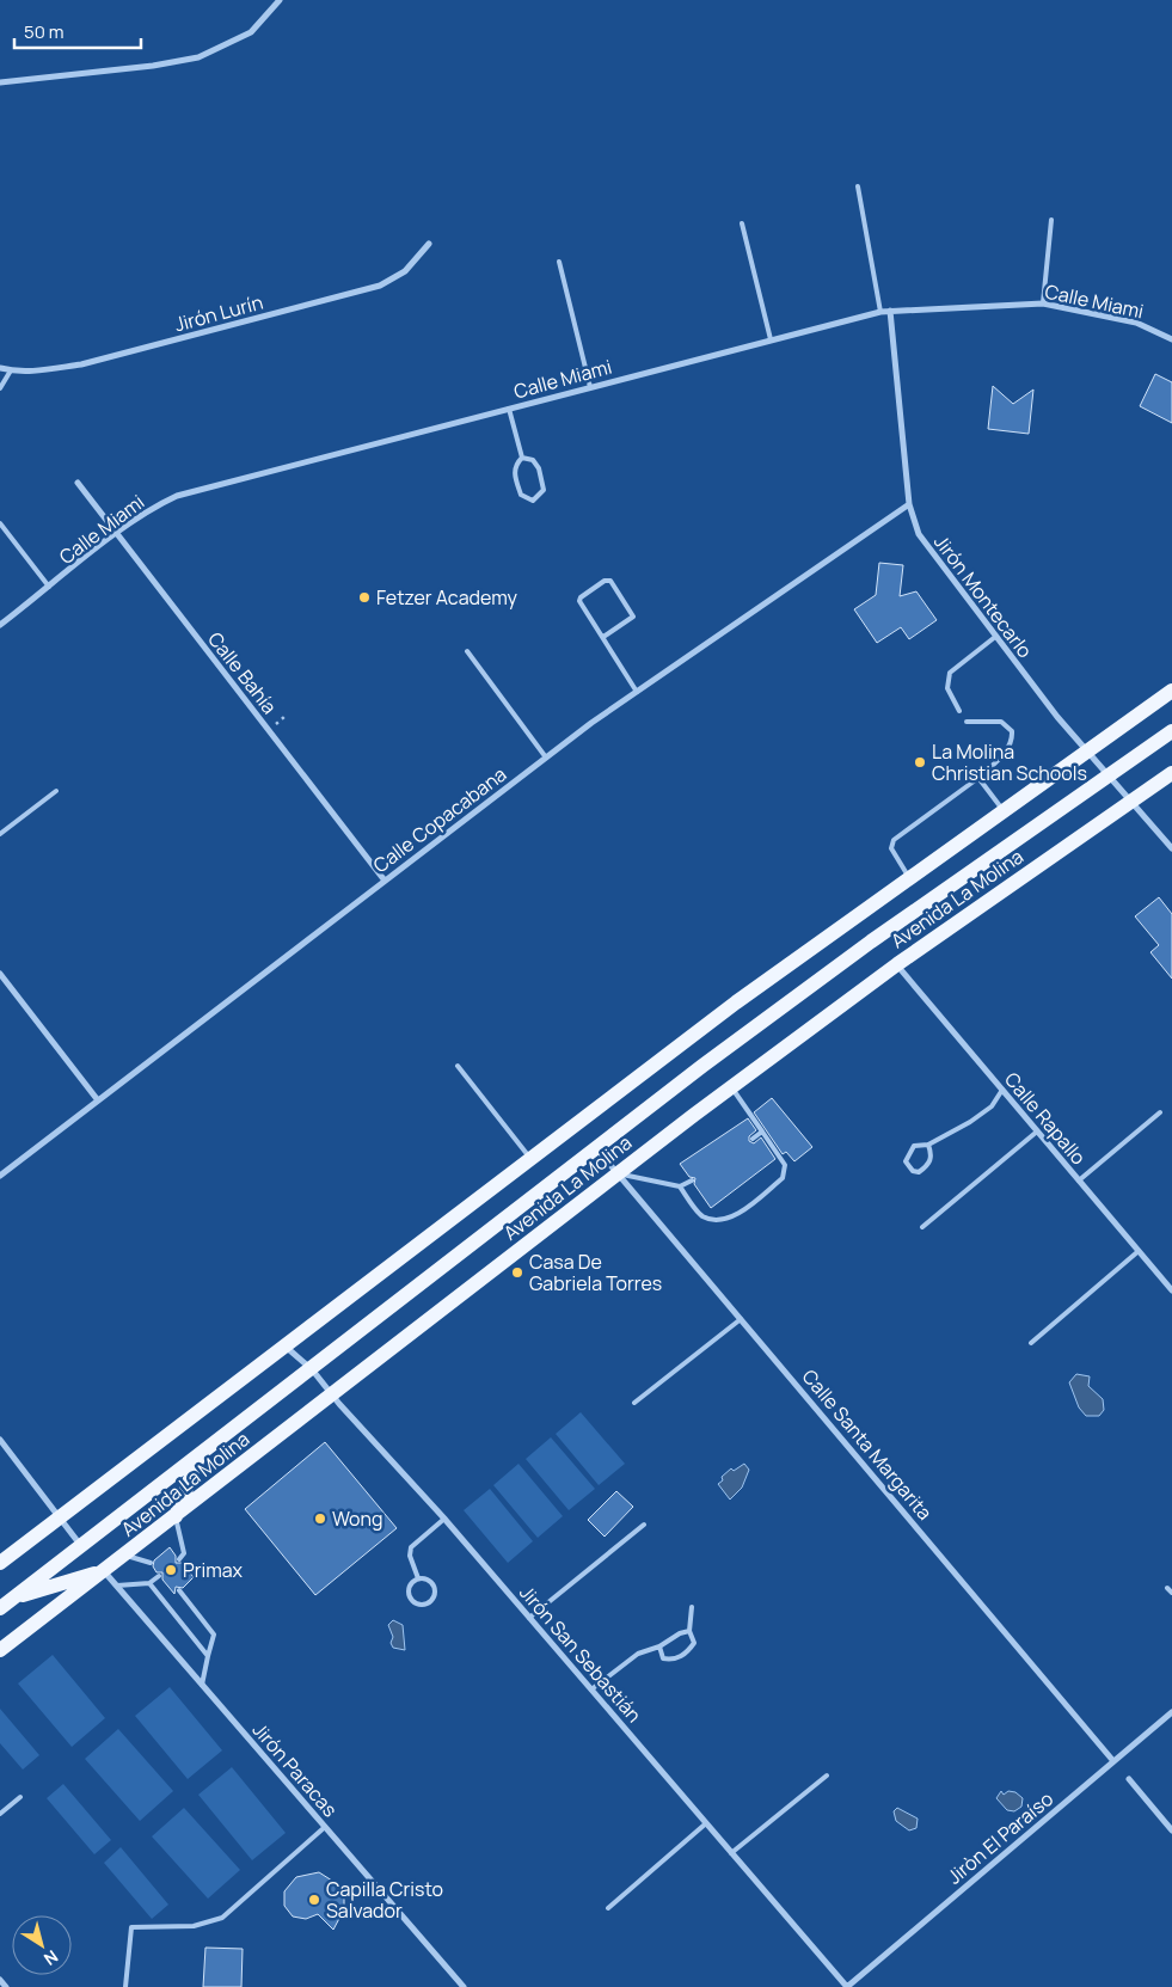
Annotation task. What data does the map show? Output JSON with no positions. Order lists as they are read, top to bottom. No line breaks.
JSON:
{"streets":{"main road":["Avenida La Molina"],"street":["Calle Miami","Jirón Lurín","Jirón Montecarlo","Calle Bahía","Calle Copacabana","Calle Rapallo","Calle Santa Margarita","Jirón San Sebastián","Jirón Paracas","Jiròn El Paraíso"]},"crossings":[["Calle Miami","Jirón Montecarlo"],["Calle Miami","Calle Bahía"],["Jirón Montecarlo","Calle Copacabana"],["Jirón Montecarlo","Avenida La Molina"],["Calle Bahía","Calle Copacabana"],["Avenida La Molina","Calle Rapallo"],["Avenida La Molina","Calle Santa Margarita"],["Avenida La Molina","Jirón San Sebastián"],["Avenida La Molina","Jirón Paracas"],["Calle Santa Margarita","Jiròn El Paraíso"],["Jirón San Sebastián","Jiròn El Paraíso"]],"places":["Fetzer Academy","La Molina Christian Schools","Casa De Gabriela Torres","Wong","Primax","Capilla Cristo Salvador"],"scale_bar":"50 m","north":"bottom right"}
